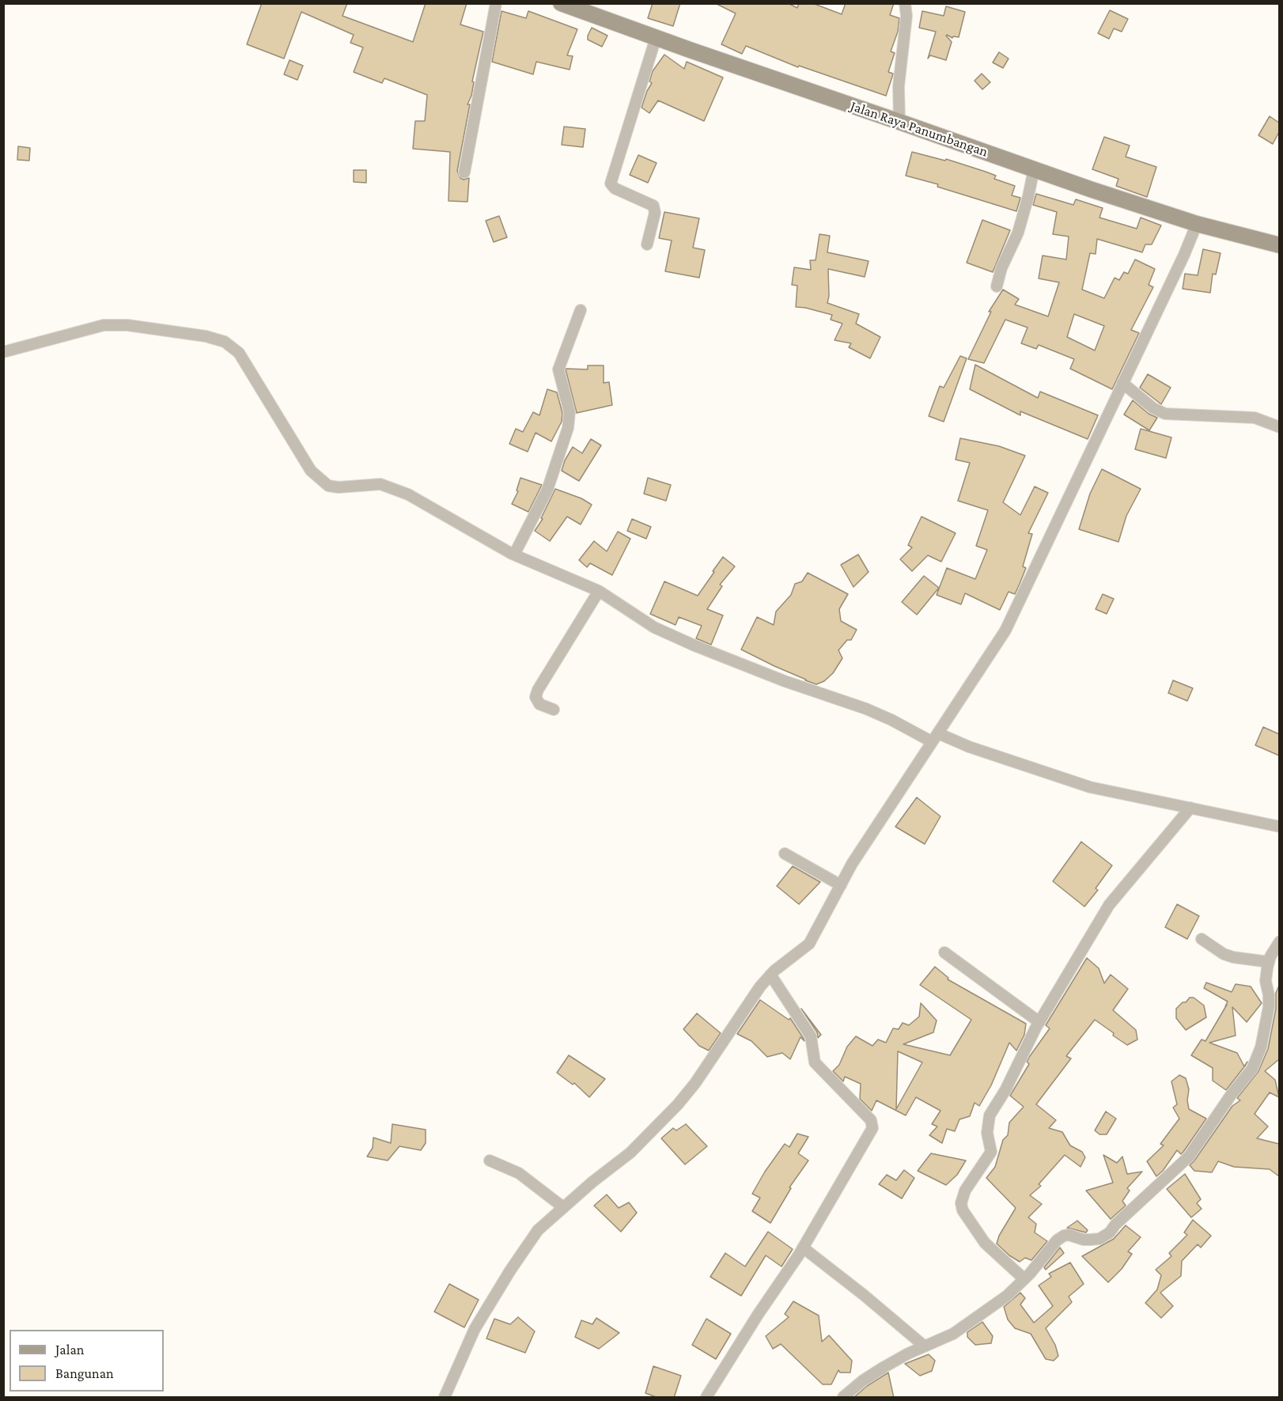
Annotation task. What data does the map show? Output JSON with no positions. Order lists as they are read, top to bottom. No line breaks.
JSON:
{"streets":{"main road":["Jalan Raya Panumbangan"]},"legend":["Jalan","Bangunan"]}
